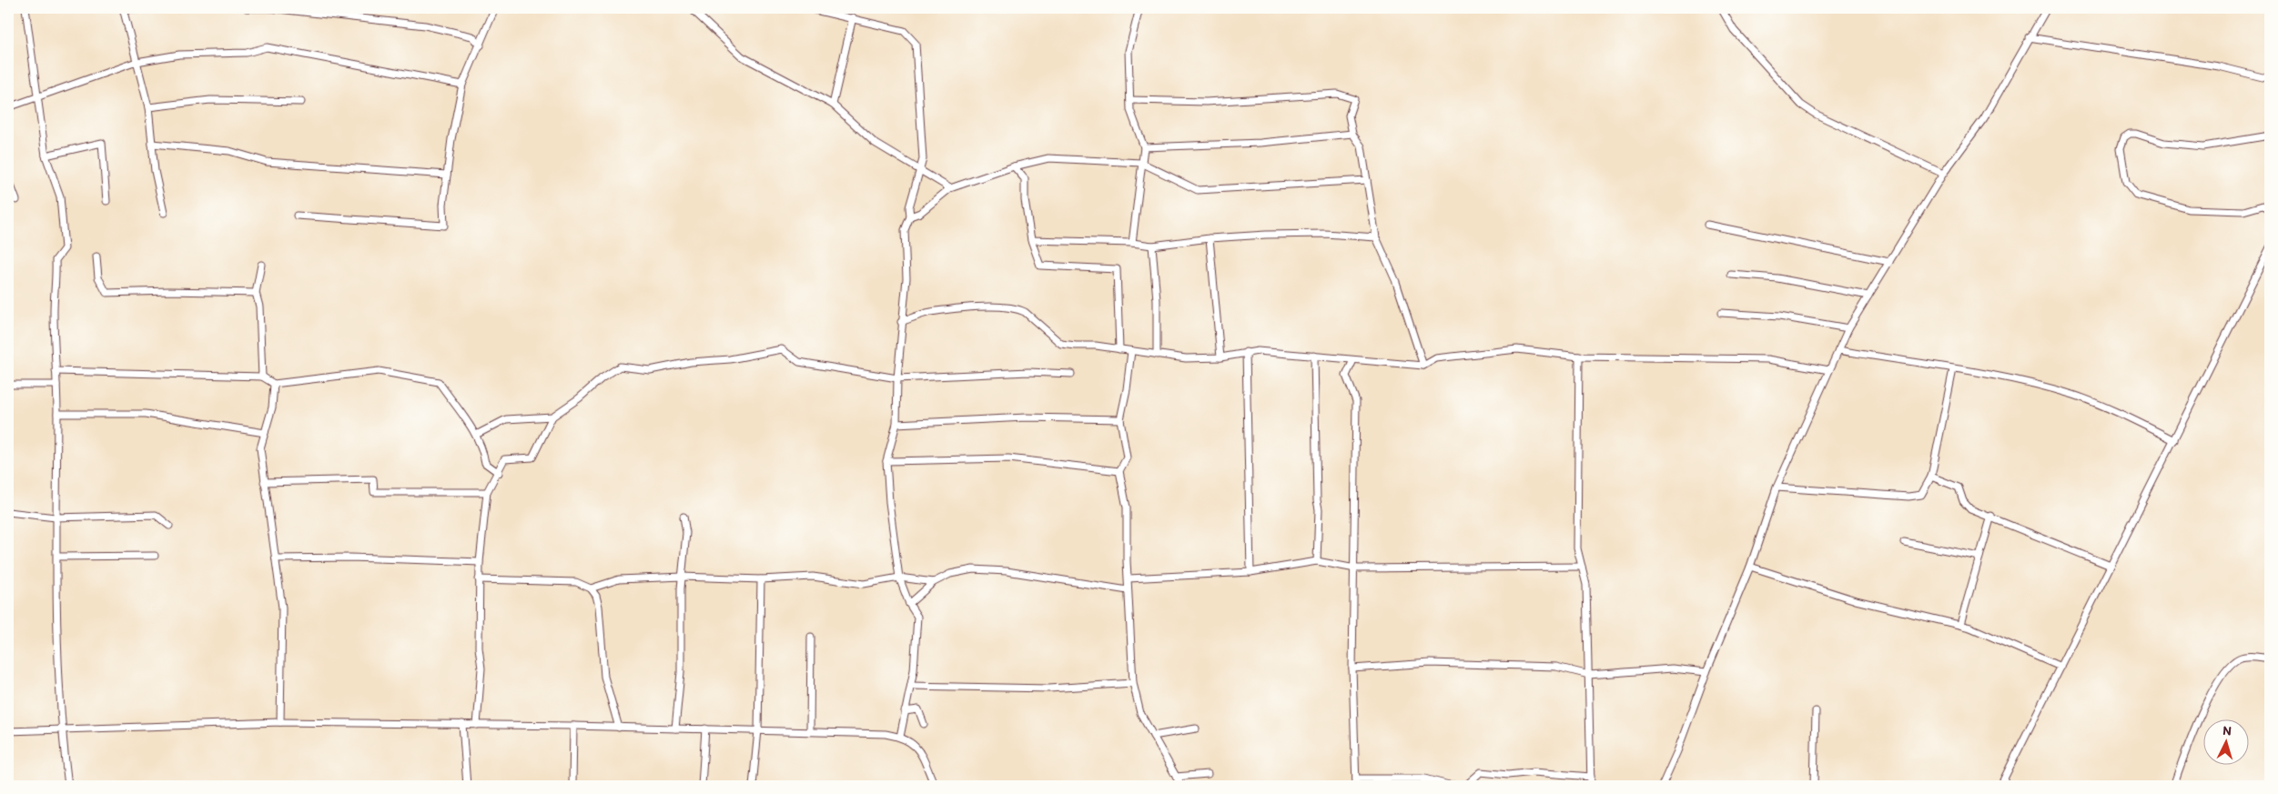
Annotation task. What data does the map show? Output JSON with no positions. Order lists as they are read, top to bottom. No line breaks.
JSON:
{"north":"top"}
